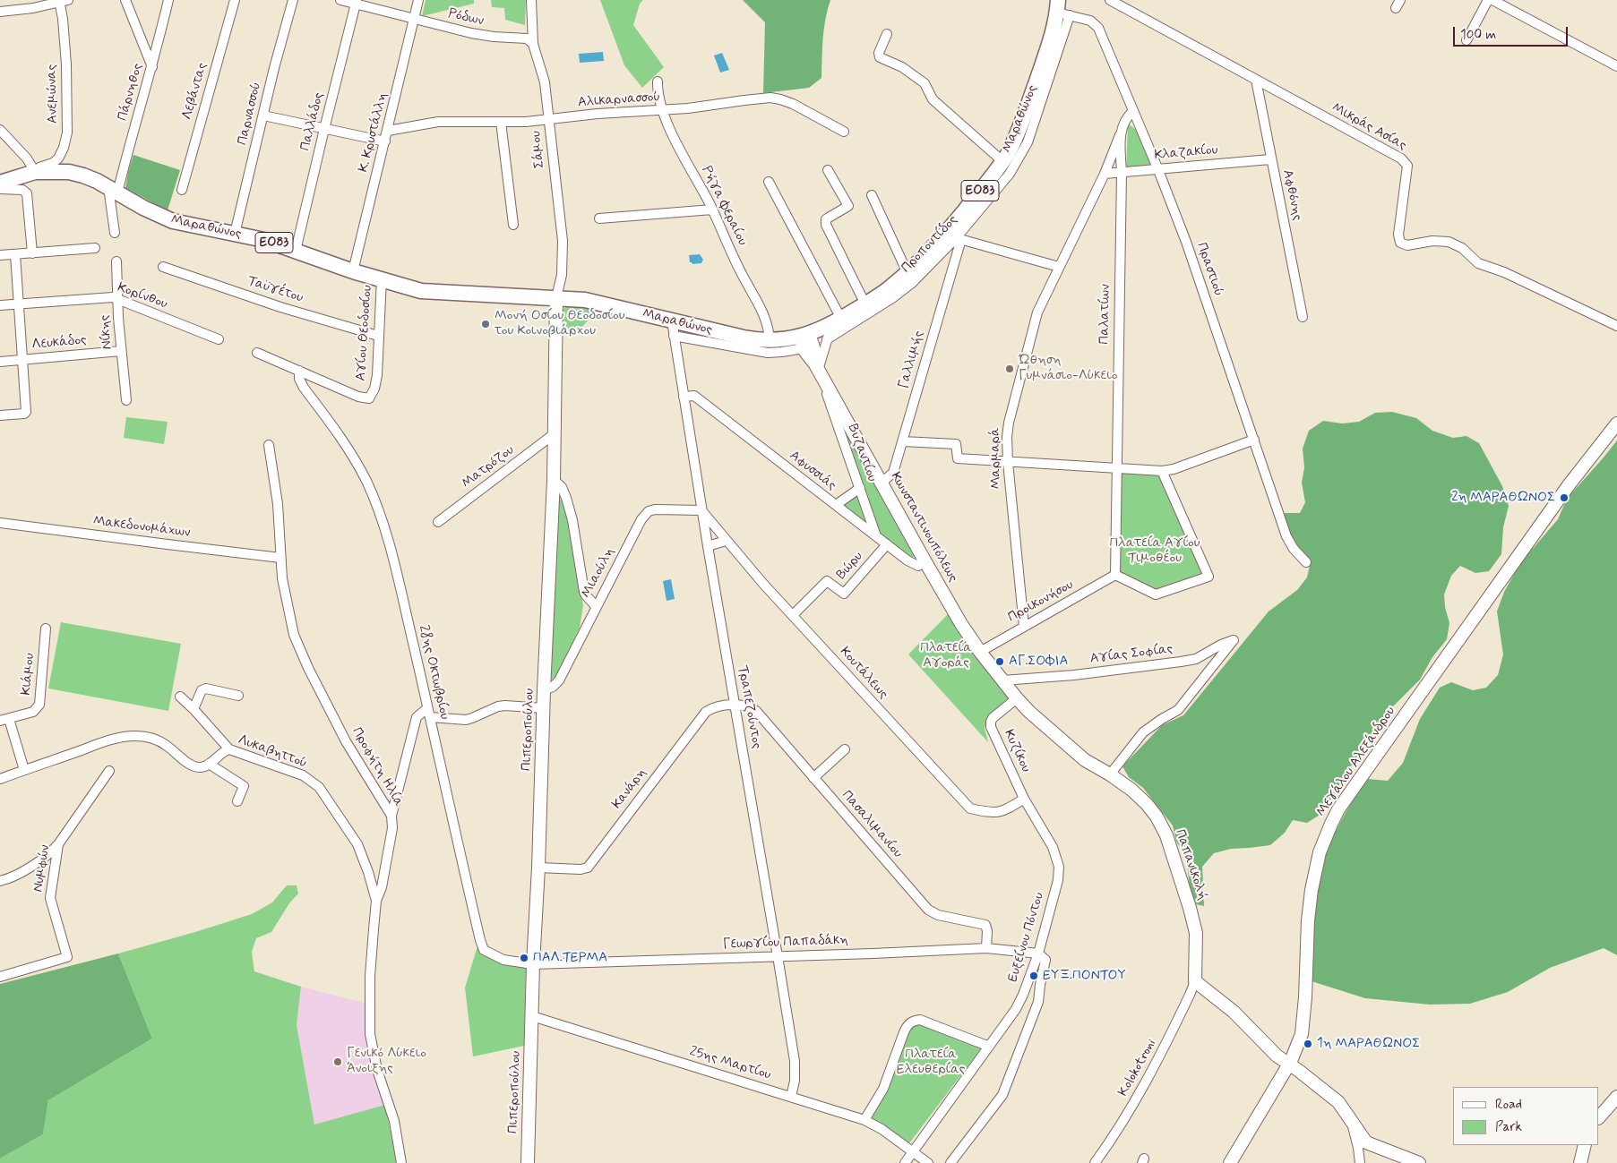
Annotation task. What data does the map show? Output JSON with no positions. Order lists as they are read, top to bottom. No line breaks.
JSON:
{"streets":{"main road":["Μαραθώνος","ΕΟ83"],"street":["Ρόδων","Λεβάντας","Πάρνηθος","Ανεμώνας","Αλικαρνασσού","Παρνασσού","Παλλάδος","Μικράς Ασίας","Κ. Κρυστάλλη","Σάμου","Κλαζακίου","Αφθόνης","Ρήγα Φεραίου","Προποντίδος","Πραστιού","Ταϋγέτου","Κορίνθου","Παλατίων","Νίκης","Αγίου Θεοδοσίου","Λευκάδος","Γαλλιμής","Βυζαντίου","Μαρμαρά","Ματρόζου","Αφυσσιάς","Μακεδονομάχων","Κωνσταντινουπόλεως","Βώρυ","Μιαούλη","Προικονήσου","Αγίας Σοφίας","28ης Οκτωβρίου","Κουτάλεως","Κιάμου","Τραπεζούντος","Πιπεροπούλου","Κυζίκου","Λυκαβηττού","Μεγάλου Αλεξάνδρου","Προφήτη Ηλία","Κανάρη","Πασαλιμανίου","Παπανικολή","Νυμφών","Ευξείνου Πόντου","Γεωργίου Παπαδάκη","25ης Μαρτίου","Kolokotroni"]},"crossings":[["Ρόδων","Παλλάδος"],["Ρόδων","Κ. Κρυστάλλη"],["Ρόδων","Σάμου"],["Πάρνηθος","Μαραθώνος"],["Ανεμώνας","Μαραθώνος"],["Αλικαρνασσού","Κ. Κρυστάλλη"],["Αλικαρνασσού","Σάμου"],["Αλικαρνασσού","Ρήγα Φεραίου"],["Παρνασσού","Μαραθώνος"],["Μαραθώνος","Παλλάδος"],["Μαραθώνος","Κ. Κρυστάλλη"],["Μαραθώνος","Σάμου"],["Μαραθώνος","Ρήγα Φεραίου"],["Μαραθώνος","Προποντίδος"],["Μαραθώνος","Πραστιού"],["Μαραθώνος","Αγίου Θεοδοσίου"],["Μαραθώνος","Κωνσταντινουπόλεως"],["Μαραθώνος","Τραπεζούντος"],["Μαραθώνος","Πιπεροπούλου"],["Μικράς Ασίας","Αφθόνης"],["Σάμου","Πιπεροπούλου"],["Κλαζακίου","Αφθόνης"],["Κλαζακίου","Πραστιού"],["Κλαζακίου","Παλατίων"],["Κλαζακίου","Μαρμαρά"],["Προποντίδος","Πραστιού"],["Προποντίδος","Γαλλιμής"],["Πραστιού","Παλατίων"],["Ταϋγέτου","Αγίου Θεοδοσίου"],["Κορίνθου","Νίκης"],["Παλατίων","Μαρμαρά"],["Παλατίων","Προικονήσου"],["Νίκης","Λευκάδος"],["Αγίου Θεοδοσίου","28ης Οκτωβρίου"],["Γαλλιμής","Κωνσταντινουπόλεως"],["Βυζαντίου","Αφυσσιάς"],["Βυζαντίου","Κωνσταντινουπόλεως"],["Μαρμαρά","Προικονήσου"],["Ματρόζου","Πιπεροπούλου"],["Αφυσσιάς","Κωνσταντινουπόλεως"],["Αφυσσιάς","Βώρυ"],["Αφυσσιάς","Τραπεζούντος"],["Μακεδονομάχων","Προφήτη Ηλία"],["Κωνσταντινουπόλεως","Προικονήσου"],["Κωνσταντινουπόλεως","Αγίας Σοφίας"],["Κωνσταντινουπόλεως","Κυζίκου"],["Κωνσταντινουπόλεως","Παπανικολή"],["Βώρυ","Κουτάλεως"],["Μιαούλη","Κουτάλεως"],["Μιαούλη","Τραπεζούντος"],["Μιαούλη","Πιπεροπούλου"],["Αγίας Σοφίας","Παπανικολή"],["28ης Οκτωβρίου","Πιπεροπούλου"],["28ης Οκτωβρίου","Γεωργίου Παπαδάκη"],["Κουτάλεως","Τραπεζούντος"],["Κουτάλεως","Κυζίκου"],["Κουτάλεως","Ευξείνου Πόντου"],["Τραπεζούντος","Κανάρη"],["Τραπεζούντος","Πασαλιμανίου"],["Τραπεζούντος","Γεωργίου Παπαδάκη"],["Τραπεζούντος","25ης Μαρτίου"],["Πιπεροπούλου","Κανάρη"],["Πιπεροπούλου","Γεωργίου Παπαδάκη"],["Πιπεροπούλου","25ης Μαρτίου"],["Κυζίκου","Παπανικολή"],["Κυζίκου","Ευξείνου Πόντου"],["Λυκαβηττού","Προφήτη Ηλία"],["Κανάρη","Πασαλιμανίου"],["Πασαλιμανίου","Γεωργίου Παπαδάκη"],["Παπανικολή","Kolokotroni"],["Ευξείνου Πόντου","Γεωργίου Παπαδάκη"],["Ευξείνου Πόντου","25ης Μαρτίου"]],"parks":["Πλατεία Αγίου Τιμοθέου","Πλατεία Αγοράς","Πλατεία Ελευθερίας"],"places":["Μονή Οσίου Θεοδοσίου του Κοινοβιάρχου","Ώθηση Γυμνάσιο-Λύκειο","2η ΜΑΡΑΘΩΝΟΣ","ΑΓ.ΣΟΦΙΑ","ΠΑΛ.ΤΕΡΜΑ","ΕΥΞ.ΠΟΝΤΟΥ","1η ΜΑΡΑΘΩΝΟΣ","Γενικό Λύκειο Άνοιξης"],"legend":["Road","Park"],"scale_bar":"100 m"}
